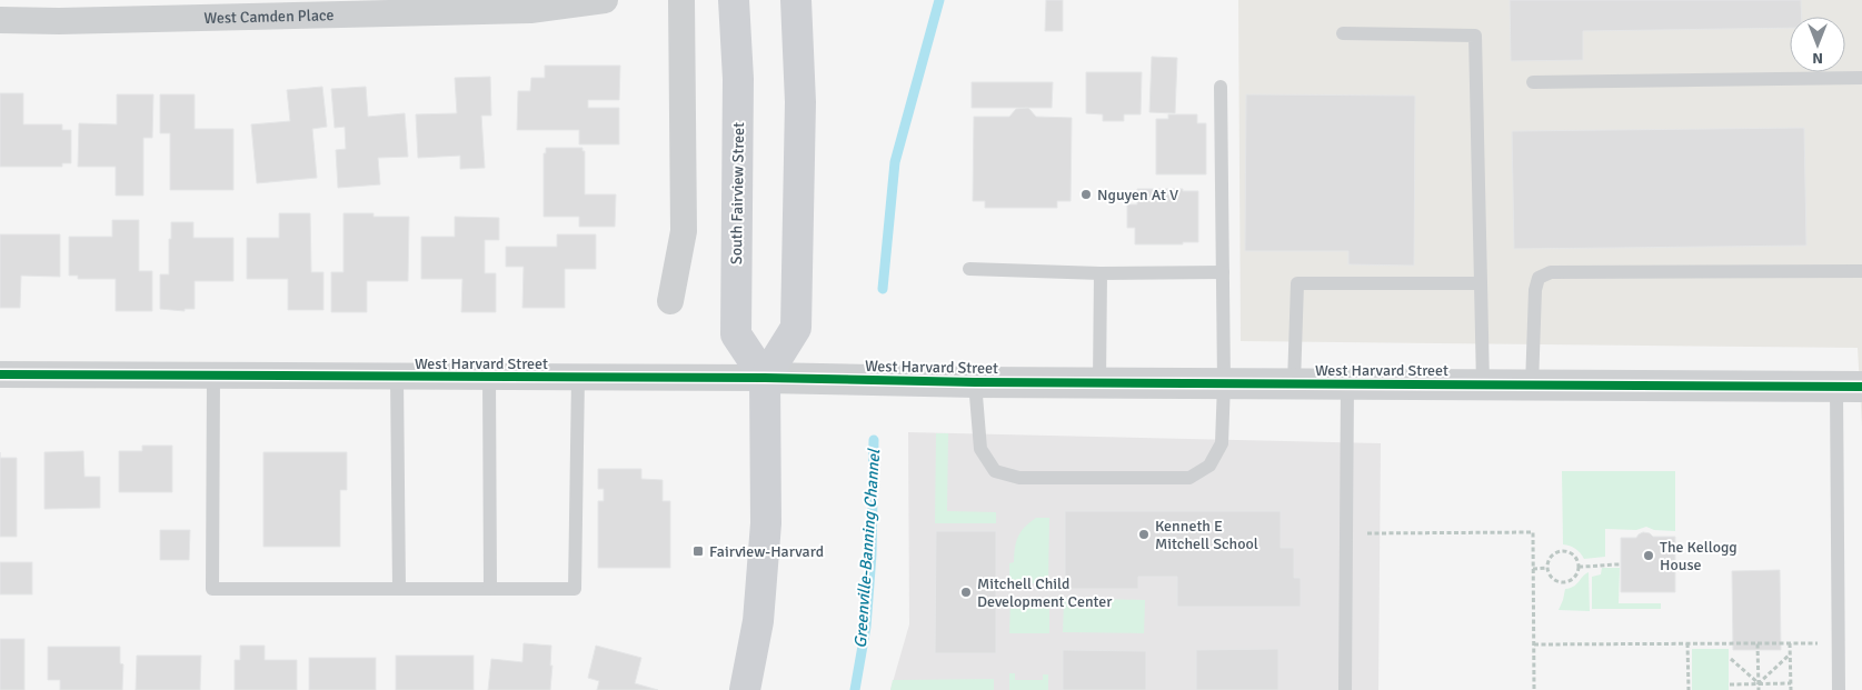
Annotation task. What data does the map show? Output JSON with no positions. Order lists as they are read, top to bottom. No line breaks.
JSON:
{"streets":{"main road":["South Fairview Street"],"street":["West Camden Place","West Harvard Street"]},"crossings":[["South Fairview Street","West Harvard Street"]],"water":["Greenville-Banning Channel"],"places":{"other":["Nguyen At V","Kenneth E Mitchell School","The Kellogg House","Mitchell Child Development Center"],"transit":["Fairview-Harvard"]},"north":"bottom"}
